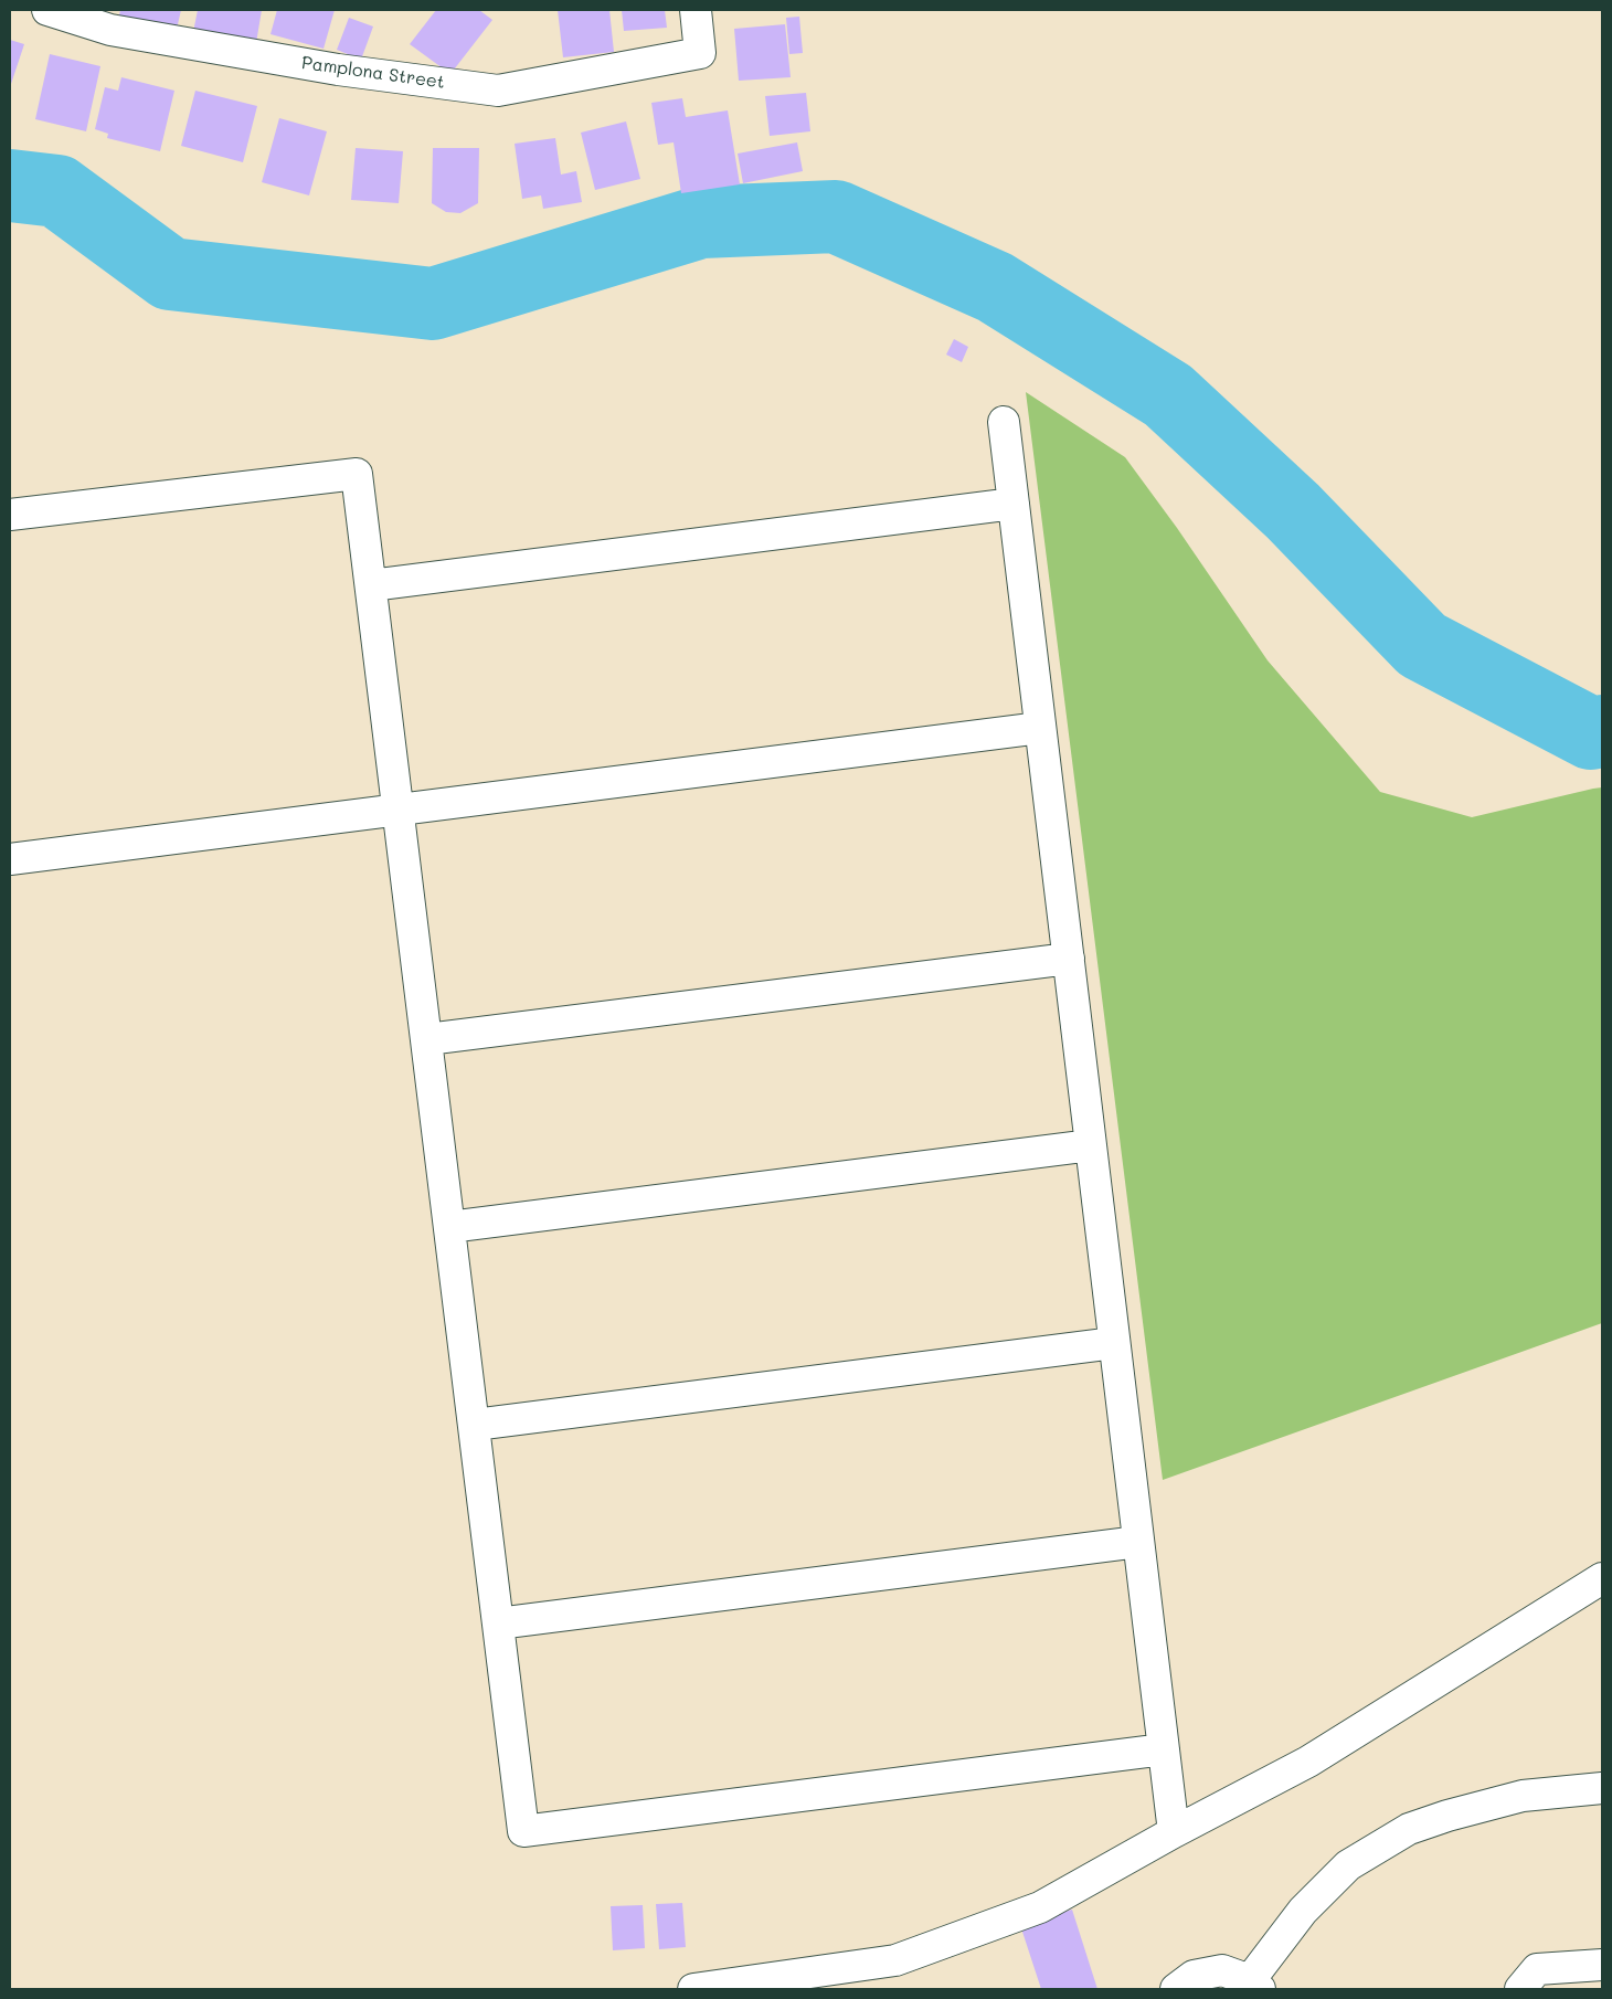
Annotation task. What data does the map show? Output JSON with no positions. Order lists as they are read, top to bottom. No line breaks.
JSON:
{"streets":{"street":["Pamplona Street"]}}
